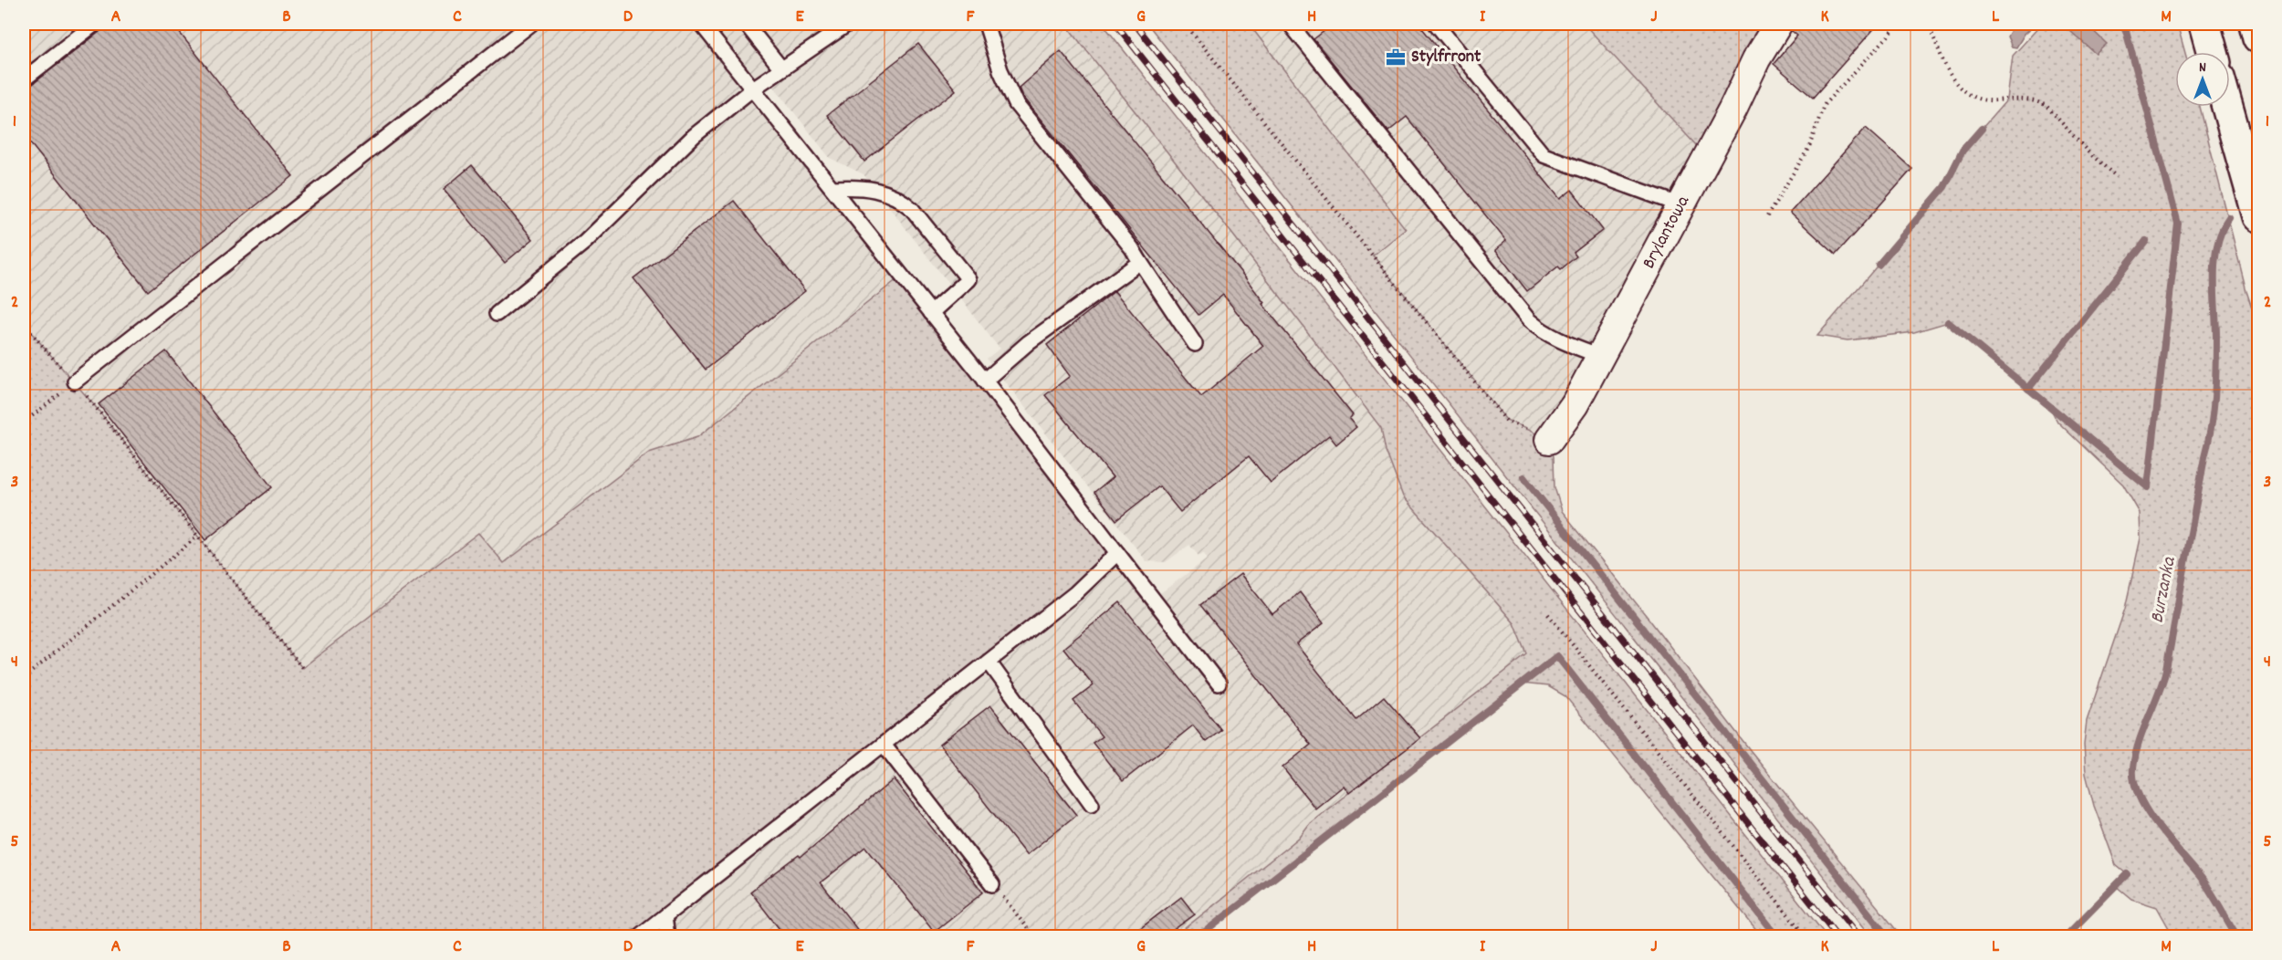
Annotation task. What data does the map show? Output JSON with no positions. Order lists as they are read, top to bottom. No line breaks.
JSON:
{"streets":{"street":["Brylantowa"]},"water":["Burzanka"],"places":{"office":["Stylfrront"]},"north":"top","grid":{"columns":["A","B","C","D","E","F","G","H","I","J","K","L","M"],"rows":["1","2","3","4","5"]}}
